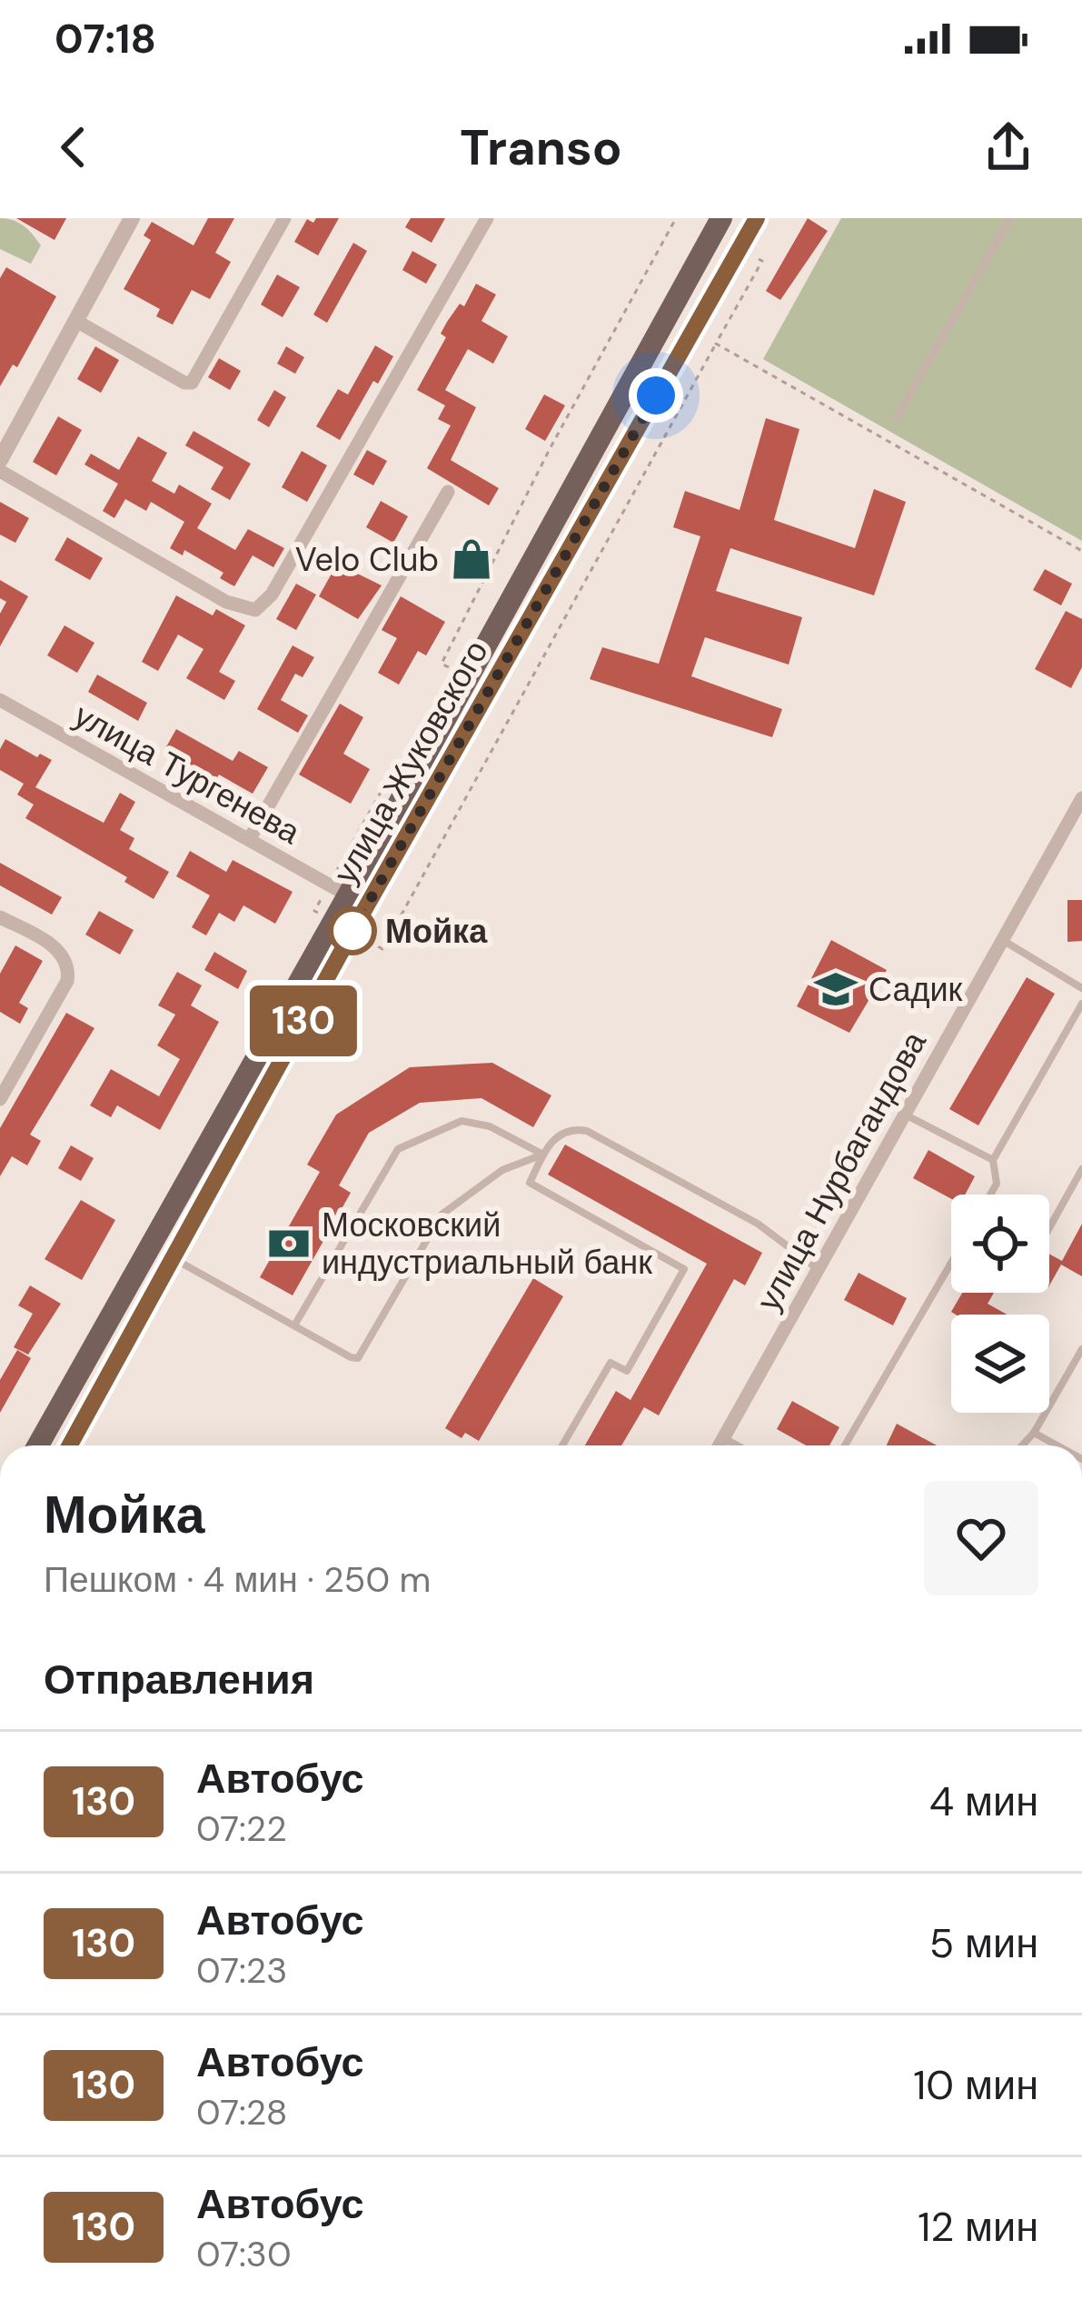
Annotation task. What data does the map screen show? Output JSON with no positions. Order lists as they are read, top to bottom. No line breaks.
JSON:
{"streets":{"main road":["улица Жуковского"],"street":["улица Тургенева","улица Нурбагандова"]},"places":{"shop":["Velo Club"],"other":["Мойка"],"school or university":["Садик"],"bank":["Московский индустриальный банк"]},"lines":["bus line 130"],"page":{"status":"07:18","header":"Transo","on_map":"130","heading":[["Мойка","Пешком · 4 мин · 250 m"],"Отправления"],"list":[{"mark":"130","name":"Автобус","note":"07:22","value":"4 мин"},{"mark":"130","name":"Автобус","note":"07:23","value":"5 мин"},{"mark":"130","name":"Автобус","note":"07:28","value":"10 мин"},{"mark":"130","name":"Автобус","note":"07:30","value":"12 мин"}]}}
